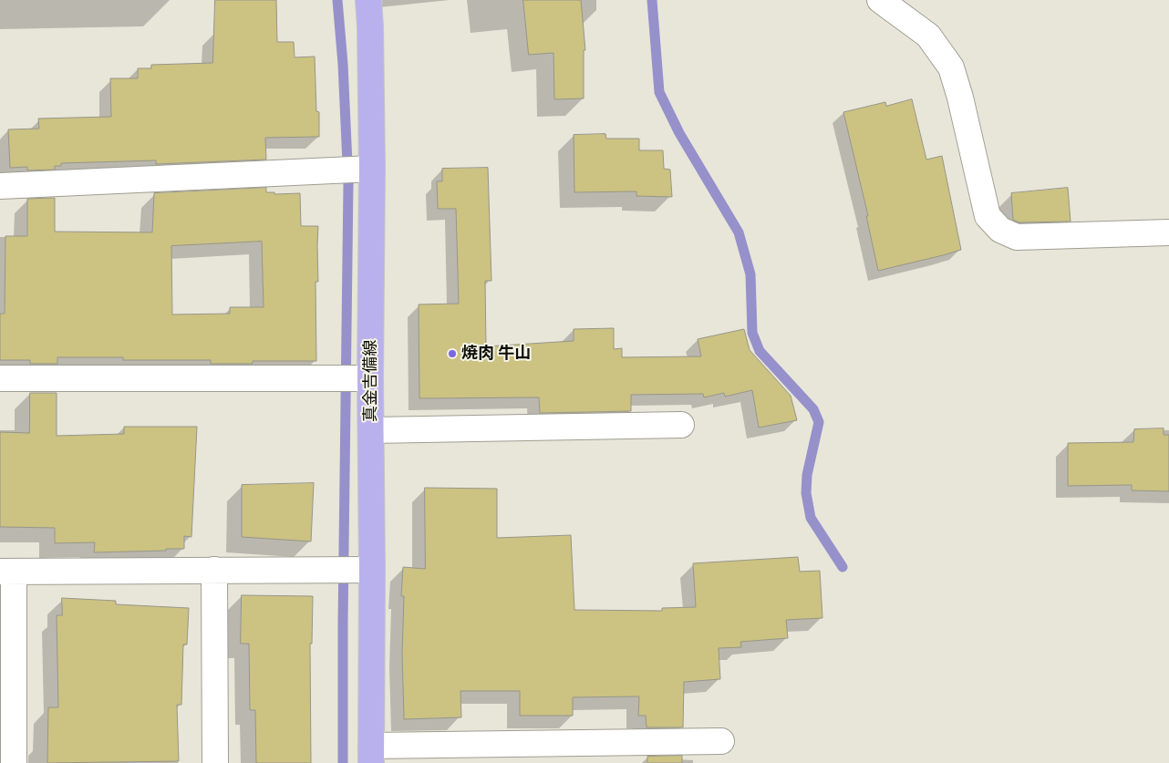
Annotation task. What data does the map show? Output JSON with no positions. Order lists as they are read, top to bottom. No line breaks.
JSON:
{"streets":{"main road":["真金吉備線"]},"places":["焼肉 牛山"]}
